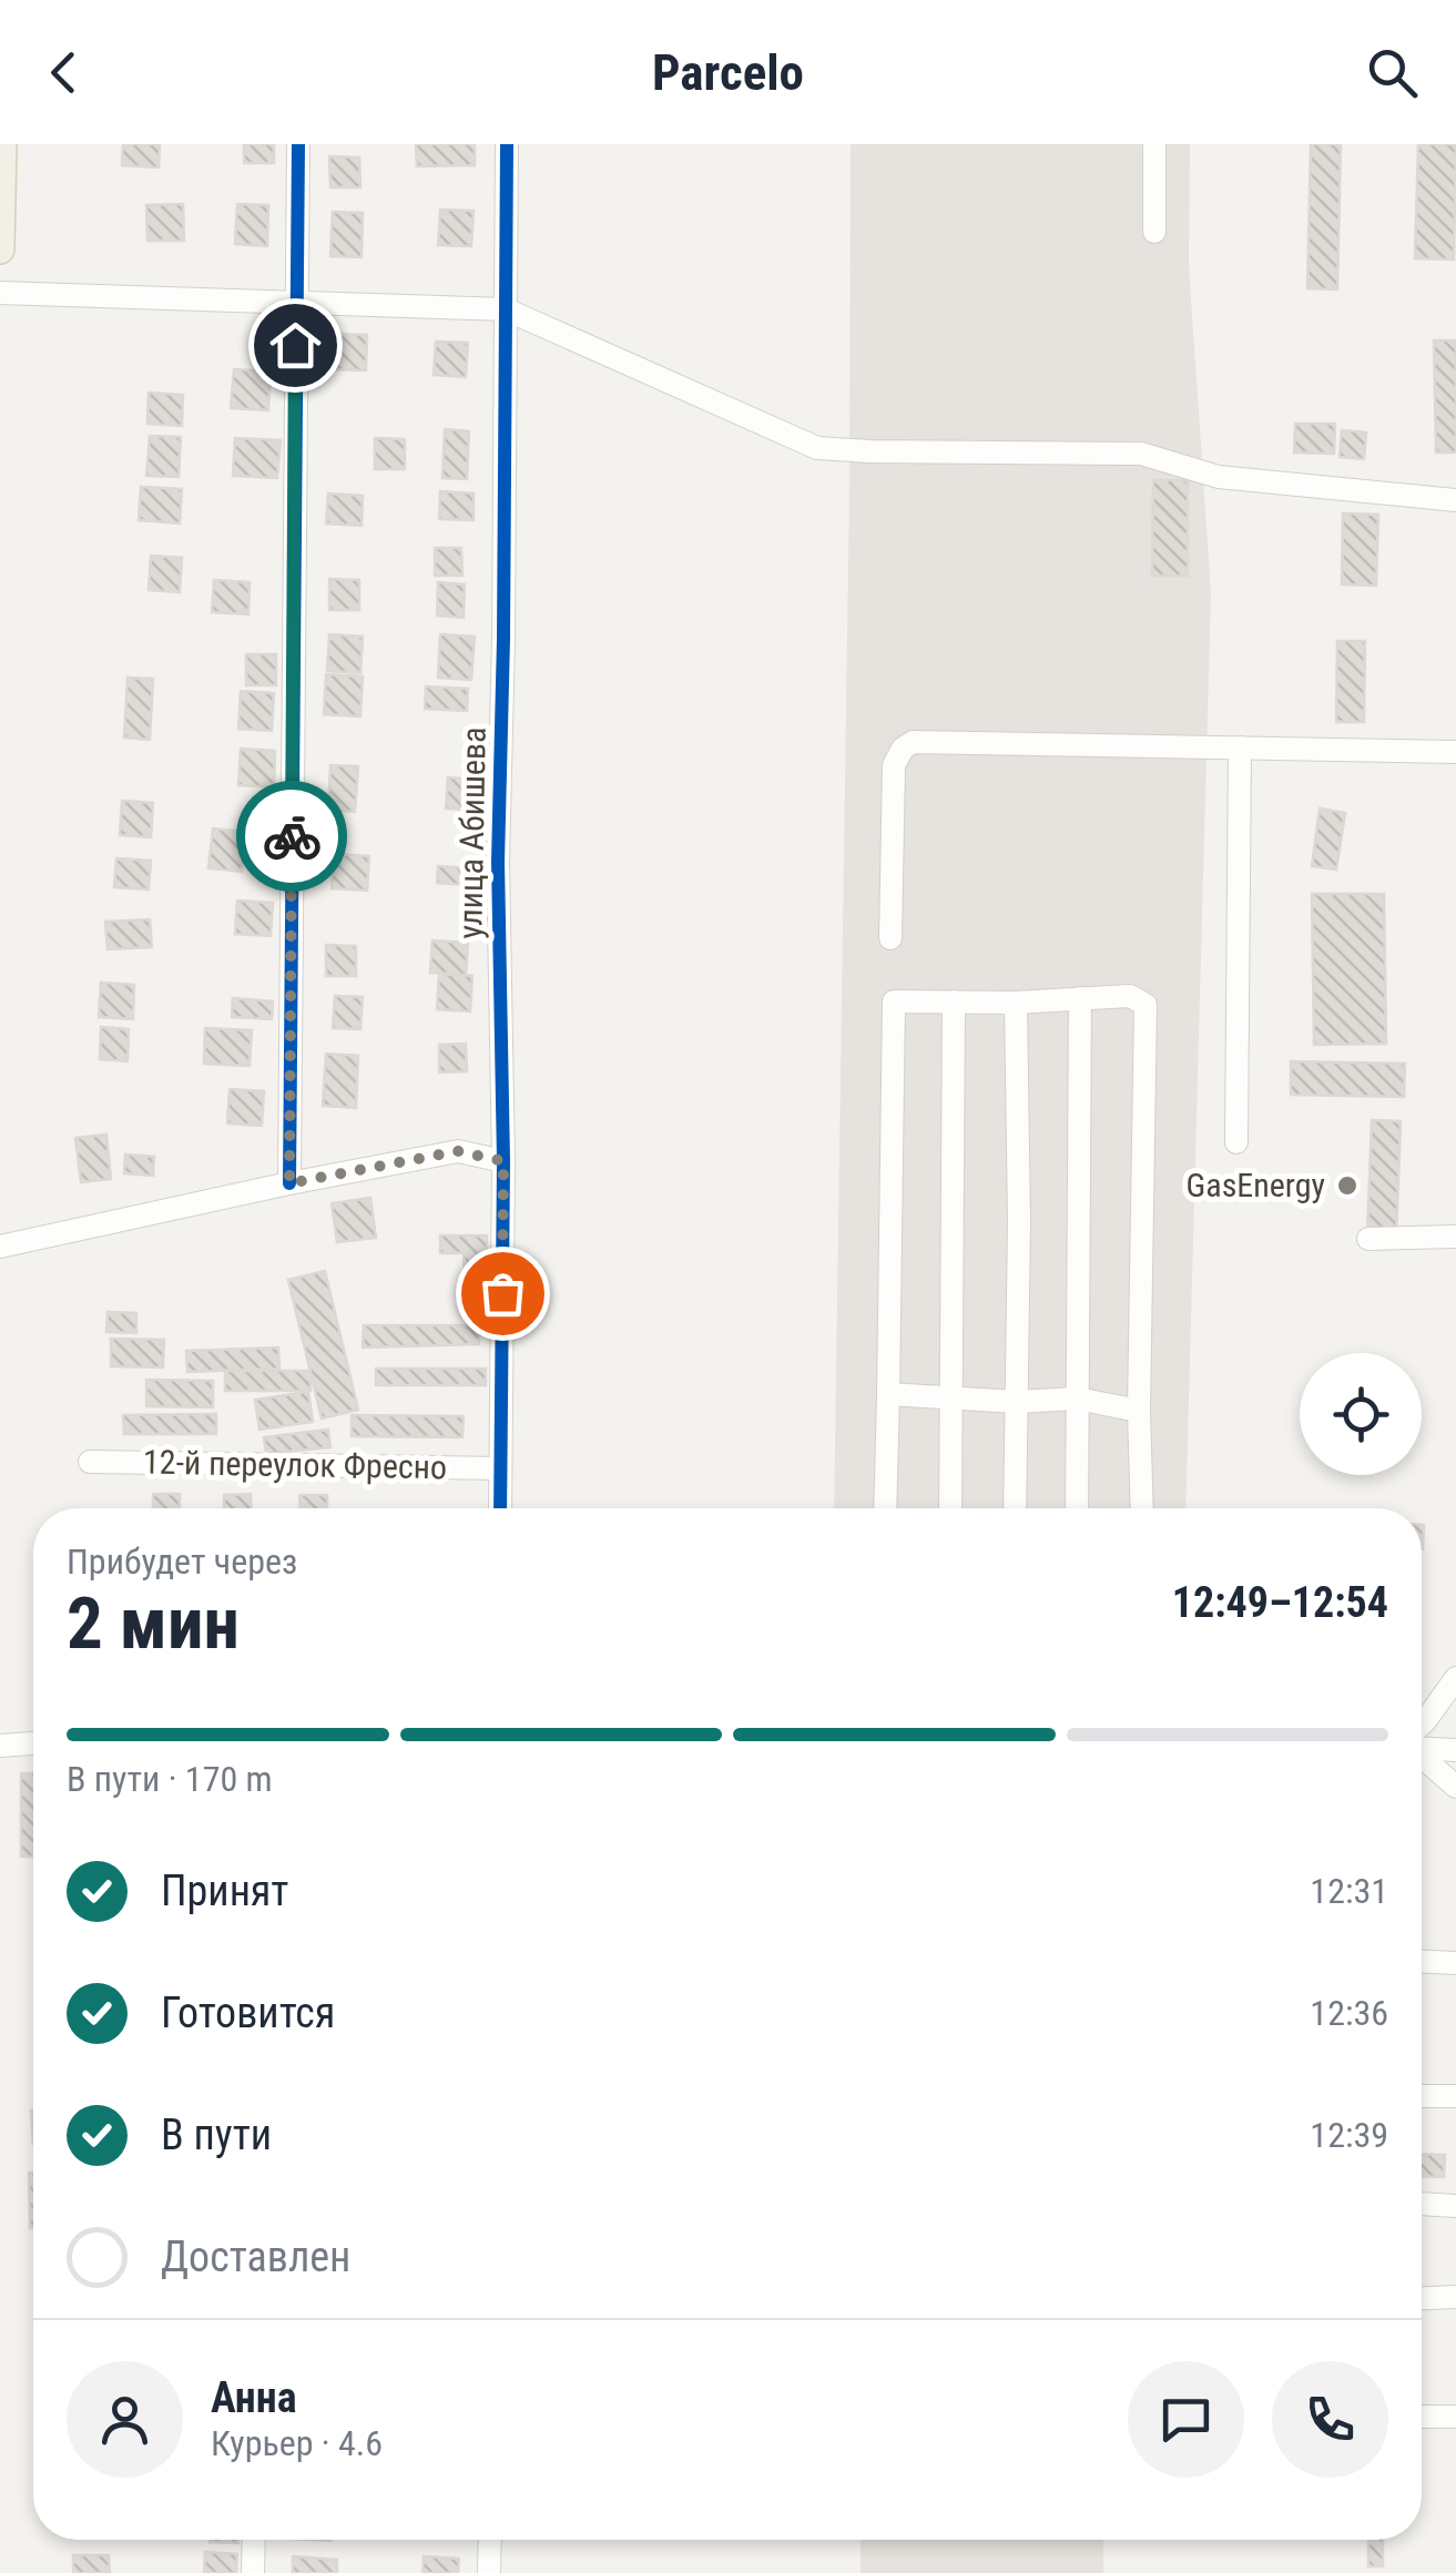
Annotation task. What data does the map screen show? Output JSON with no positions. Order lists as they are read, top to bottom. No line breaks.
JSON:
{"streets":{"street":["улица Абишева","12-й переулок Фресно"]},"crossings":[["улица Абишева","12-й переулок Фресно"]],"places":["GasEnergy"],"page":{"header":"Parcelo","heading":["2 мин","Прибудет через","12:49–12:54"],"panel":["Анна","Курьер · 4.6"],"bar":"В пути · 170 m","list":[["Принят","12:31"],["Готовится","12:36"],["В пути","12:39"],"Доставлен"]}}
